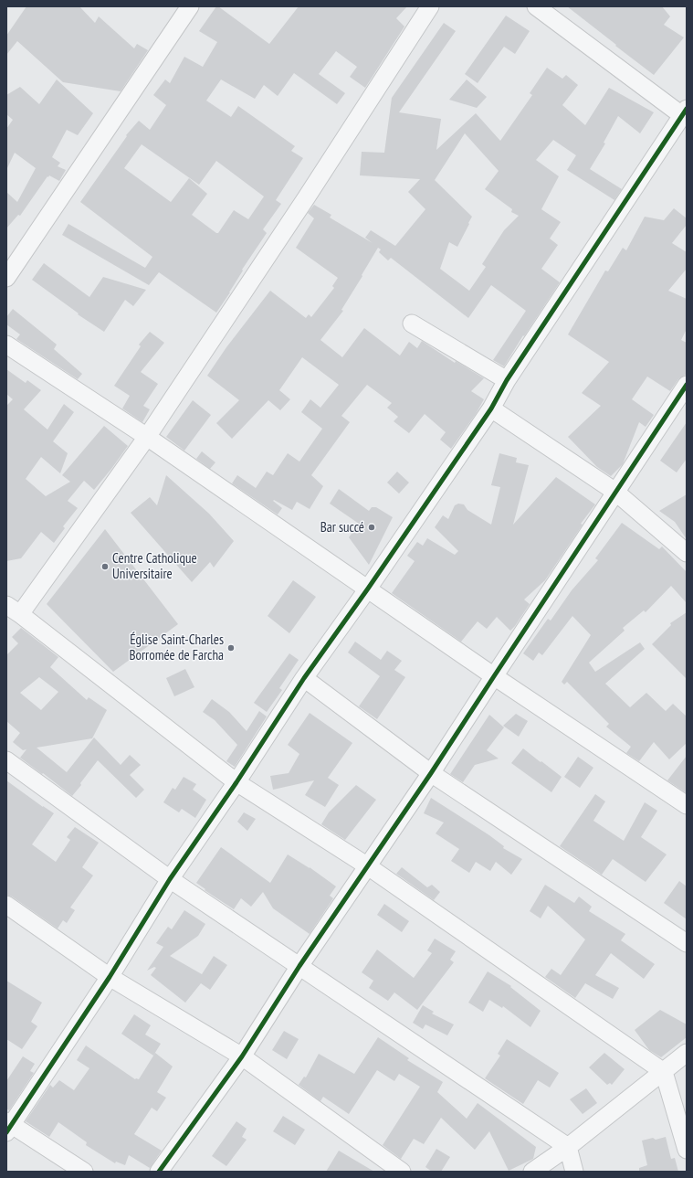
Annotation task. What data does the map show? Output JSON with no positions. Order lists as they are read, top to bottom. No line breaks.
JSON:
{"places":["Bar succé","Centre Catholique Universitaire","Église Saint-Charles Borromée de Farcha"]}
